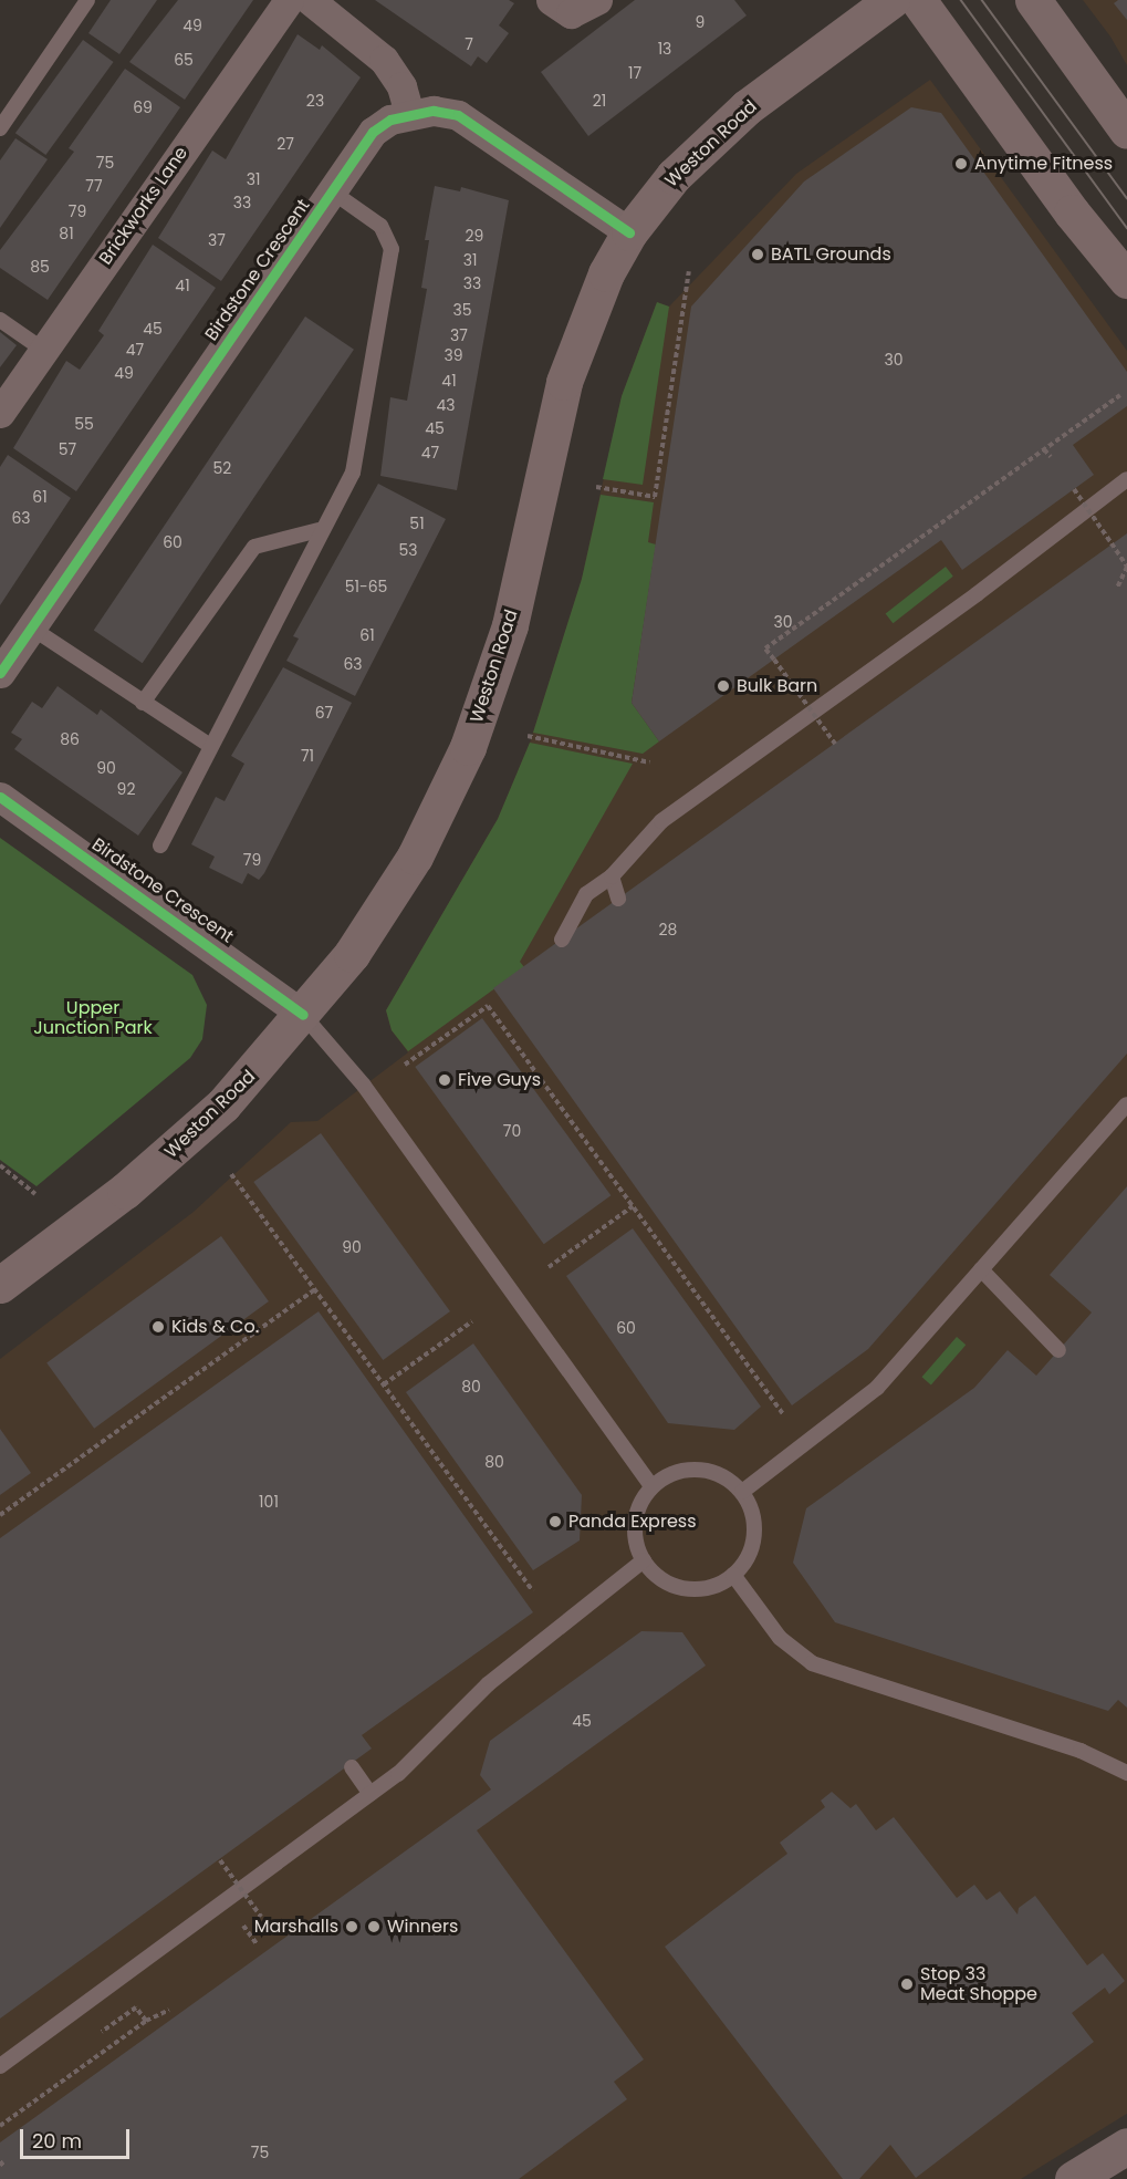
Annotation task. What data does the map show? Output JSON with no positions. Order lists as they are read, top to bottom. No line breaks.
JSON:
{"streets":{"main road":["Weston Road"],"street":["Brickworks Lane","Birdstone Crescent"]},"crossings":[["Weston Road","Birdstone Crescent"]],"parks":["Upper Junction Park"],"places":["Anytime Fitness","BATL Grounds","Bulk Barn","Five Guys","Kids & Co.","Panda Express","Marshalls","Winners","Stop 33 Meat Shoppe"],"house_numbers":["9","49","7","13","65","17","23","21","69","27","75","31","77","33","79","81","29","37","31","85","33","41","35","45","37","47","39","30","49","41","43","55","45","57","47","52","61","63","51","60","53","51-65","30","61","63","67","86","71","90","92","79","28","70","90","60","80","80","101","45","75"],"scale_bar":"20 m"}
